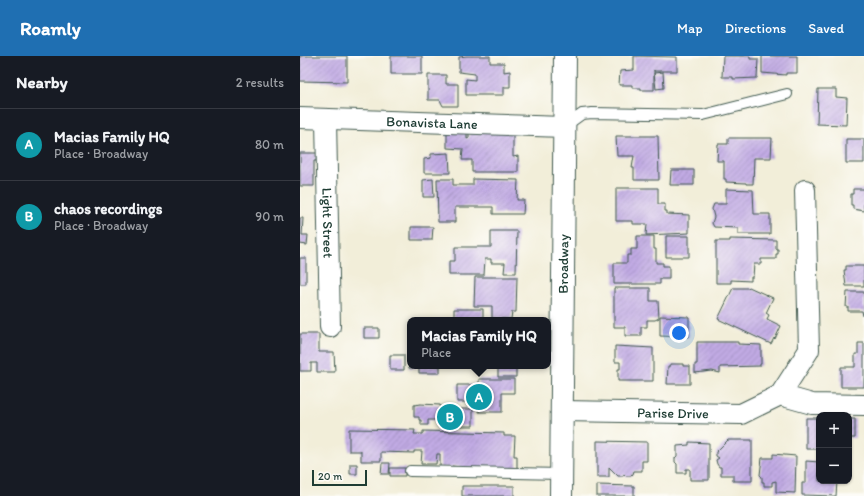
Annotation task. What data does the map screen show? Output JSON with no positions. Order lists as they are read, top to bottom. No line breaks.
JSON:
{"streets":{"street":["Bonavista Lane","Light Street","Broadway","Parise Drive"]},"crossings":[["Bonavista Lane","Light Street"],["Bonavista Lane","Broadway"],["Broadway","Parise Drive"]],"scale_bar":"20 m","page":{"header":"Roamly","nav":["Map","Directions","Saved"],"heading":["Nearby","2 results"],"list":[{"mark":"A","name":"Macias Family HQ","note":"Place · Broadway","value":"80 m"},{"mark":"B","name":"chaos recordings","note":"Place · Broadway","value":"90 m"}],"popup":["Macias Family HQ","Place"],"pins":["A","B"],"map_buttons":["+","−"],"scale":"20 m"}}
